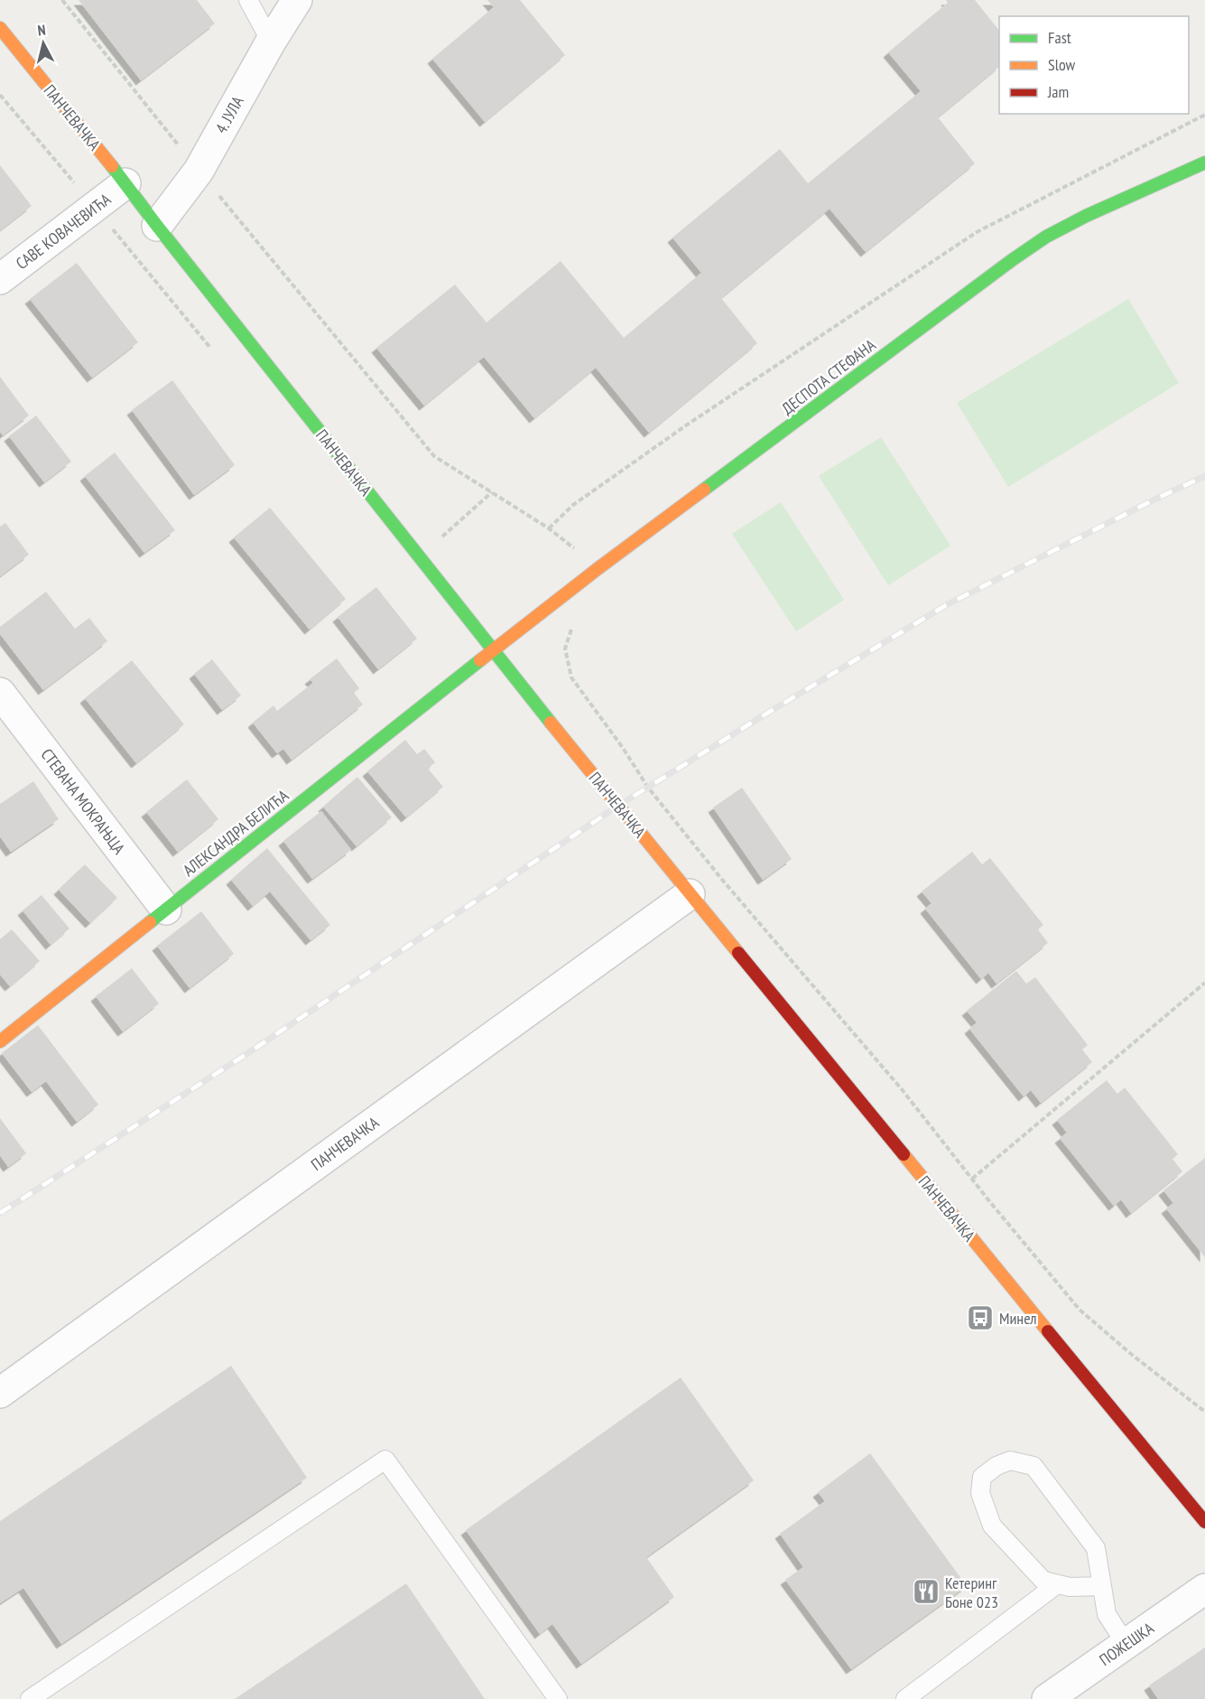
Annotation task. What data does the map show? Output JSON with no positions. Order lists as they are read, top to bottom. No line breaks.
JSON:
{"streets":{"street":["4. ЈУЛА","ПАНЧЕВАЧКА","САВЕ КОВАЧЕВИЋА","ДЕСПОТА СТЕФАНА","СТЕВАНА МОКРАЊЦА","АЛЕКСАНДРА БЕЛИЋА","ПОЖЕШКА"]},"crossings":[["4. ЈУЛА","ПАНЧЕВАЧКА"],["ПАНЧЕВАЧКА","САВЕ КОВАЧЕВИЋА"],["ПАНЧЕВАЧКА","ДЕСПОТА СТЕФАНА"],["ПАНЧЕВАЧКА","АЛЕКСАНДРА БЕЛИЋА"],["ДЕСПОТА СТЕФАНА","АЛЕКСАНДРА БЕЛИЋА"],["СТЕВАНА МОКРАЊЦА","АЛЕКСАНДРА БЕЛИЋА"]],"places":{"bus stop":["Минел"],"restaurant":["Кетеринг Боне 023"]},"legend":["Fast","Slow","Jam"],"north":"top"}
